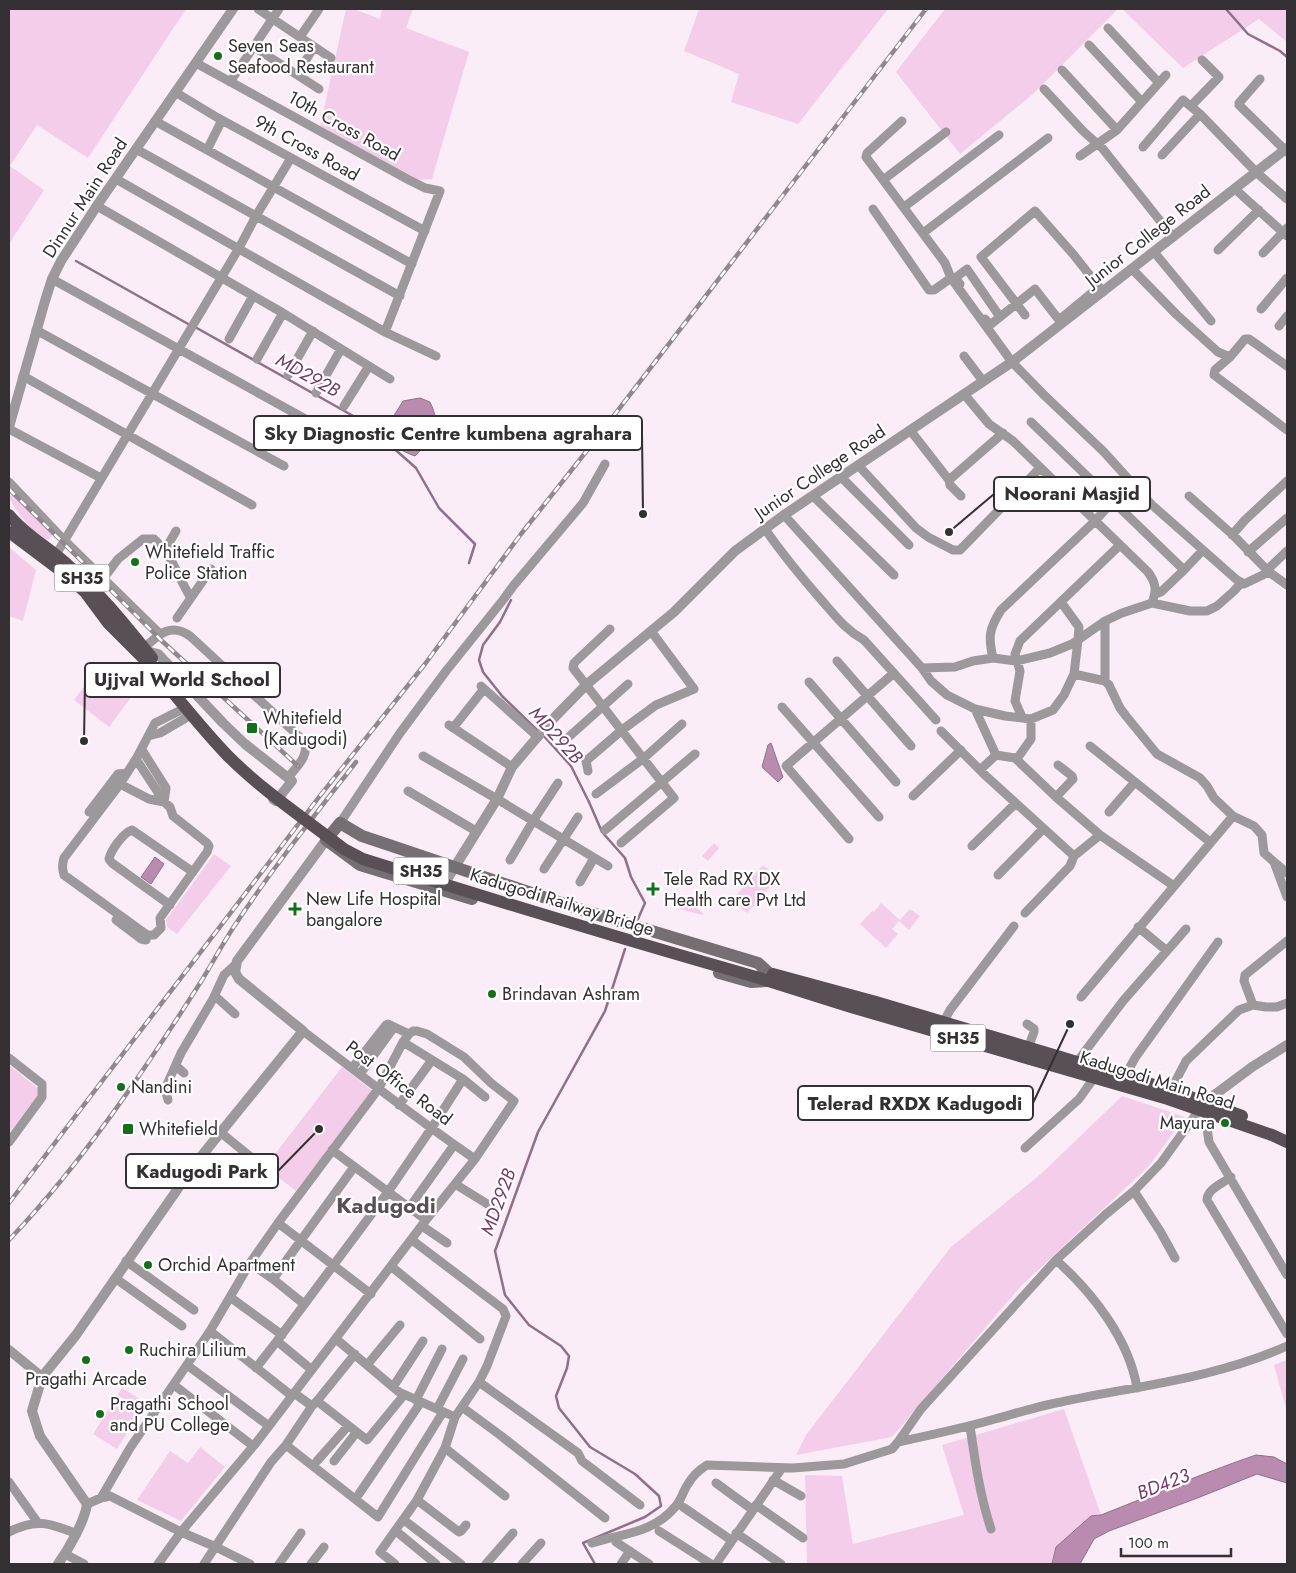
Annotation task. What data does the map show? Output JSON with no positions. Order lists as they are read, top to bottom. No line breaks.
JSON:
{"streets":{"main road":["SH35","Kadugodi Railway Bridge","Kadugodi Main Road"],"street":["10th Cross Road","9th Cross Road","Dinnur Main Road","Junior College Road","Post Office Road"]},"crossings":[["10th Cross Road","9th Cross Road"],["10th Cross Road","Dinnur Main Road"],["9th Cross Road","Dinnur Main Road"],["SH35","Kadugodi Railway Bridge"],["SH35","Kadugodi Main Road"],["Kadugodi Railway Bridge","Kadugodi Main Road"]],"districts":["Kadugodi"],"water":["MD292B","BD423"],"places":{"other":["Seven Seas Seafood Restaurant","Sky Diagnostic Centre kumbena agrahara","Noorani Masjid","Whitefield Traffic Police Station","Ujjval World School","Brindavan Ashram","Telerad RXDX Kadugodi","Nandini","Mayura","Kadugodi Park","Orchid Apartment","Ruchira Lilium","Pragathi Arcade","Pragathi School and PU College"],"transit":["Whitefield (Kadugodi)","Whitefield"],"health":["Tele Rad RX DX Health care Pvt Ltd","New Life Hospital bangalore"]},"scale_bar":"100 m"}
